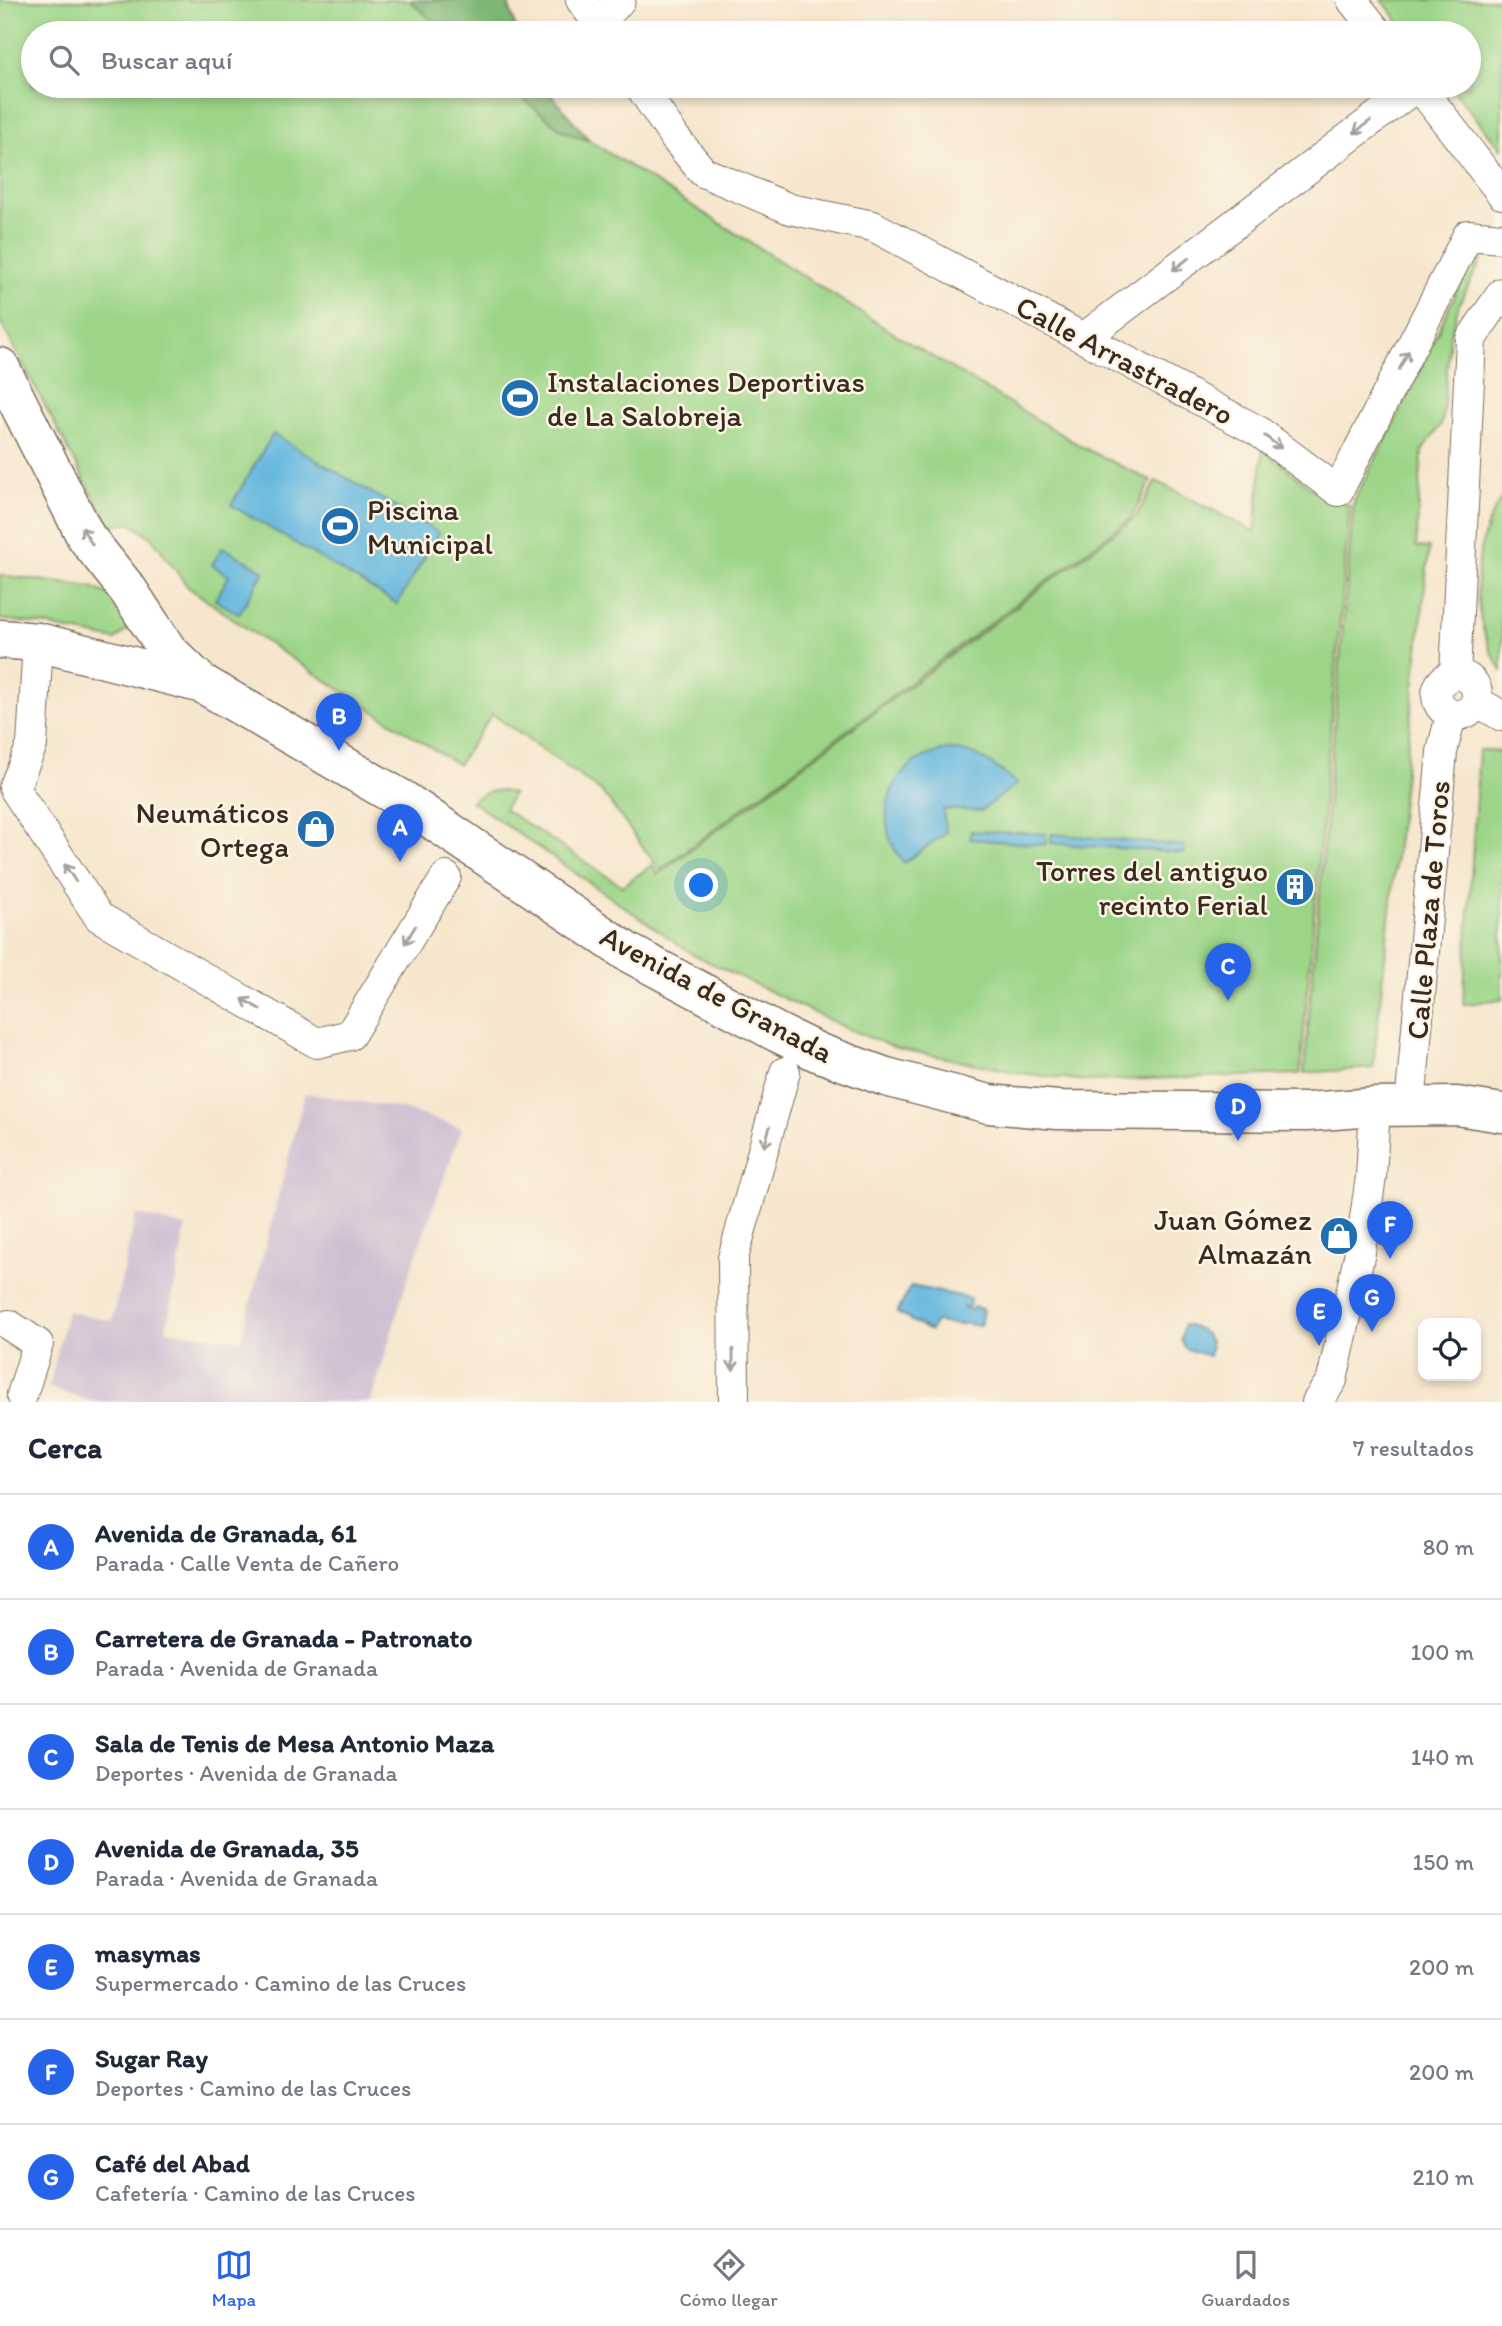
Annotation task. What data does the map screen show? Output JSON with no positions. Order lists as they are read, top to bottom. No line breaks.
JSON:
{"streets":{"street":["Calle Arrastradero","Calle Plaza de Toros","Avenida de Granada"]},"crossings":[["Calle Plaza de Toros","Avenida de Granada"]],"places":{"sports":["Instalaciones Deportivas de La Salobreja","Piscina Municipal"],"shop":["Neumáticos Ortega","Juan Gómez Almazán"],"building":["Torres del antiguo recinto Ferial"]},"page":{"search":"Buscar aquí","pins":["B","A","C","D","F","G","E"],"heading":["Cerca","7 resultados"],"list":[{"mark":"A","name":"Avenida de Granada, 61","note":"Parada · Calle Venta de Cañero","value":"80 m"},{"mark":"B","name":"Carretera de Granada - Patronato","note":"Parada · Avenida de Granada","value":"100 m"},{"mark":"C","name":"Sala de Tenis de Mesa Antonio Maza","note":"Deportes · Avenida de Granada","value":"140 m"},{"mark":"D","name":"Avenida de Granada, 35","note":"Parada · Avenida de Granada","value":"150 m"},{"mark":"E","name":"masymas","note":"Supermercado · Camino de las Cruces","value":"200 m"},{"mark":"F","name":"Sugar Ray","note":"Deportes · Camino de las Cruces","value":"200 m"},{"mark":"G","name":"Café del Abad","note":"Cafetería · Camino de las Cruces","value":"210 m"}],"nav":["Mapa","Cómo llegar","Guardados"]}}
